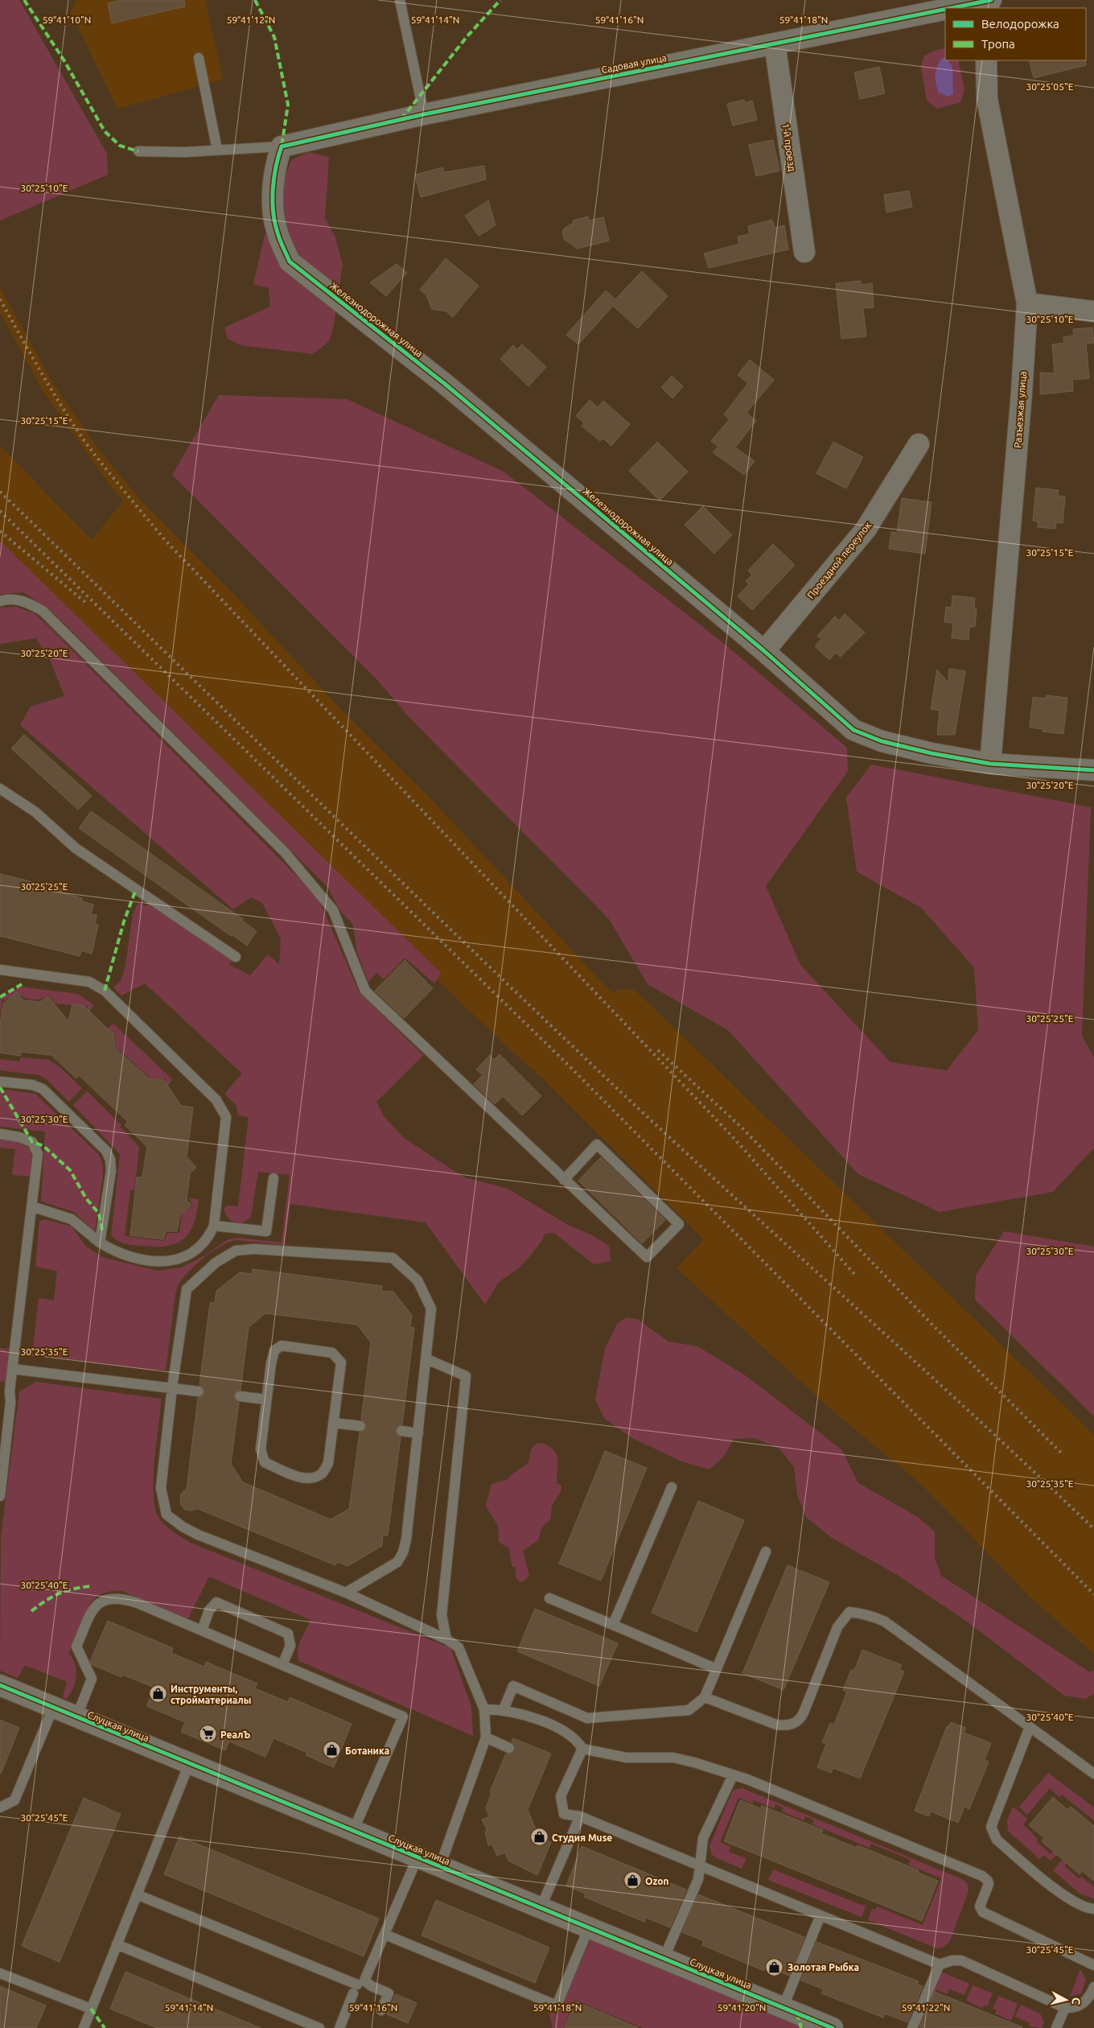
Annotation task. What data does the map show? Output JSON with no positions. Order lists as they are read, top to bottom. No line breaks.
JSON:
{"streets":{"street":["Садовая улица","1-й проезд","Железнодорожная улица","Разъезжая улица","Проездной переулок","Слуцкая улица"]},"crossings":[["Садовая улица","1-й проезд"],["Садовая улица","Железнодорожная улица"],["Железнодорожная улица","Разъезжая улица"],["Железнодорожная улица","Проездной переулок"]],"places":{"shop":["Инструменты, стройматериалы","Ботаника","Студия Muse","Ozon","Золотая Рыбка"],"supermarket":["РеалЪ"]},"legend":["Велодорожка","Тропа"],"north":"right","coordinates":["59°41'10\"N","59°41'12\"N","59°41'14\"N","59°41'16\"N","59°41'18\"N","30°25'05\"E","30°25'10\"E","30°25'15\"E","30°25'20\"E","30°25'25\"E","30°25'30\"E","30°25'35\"E","30°25'40\"E","30°25'45\"E","59°41'20\"N","59°41'22\"N"]}
